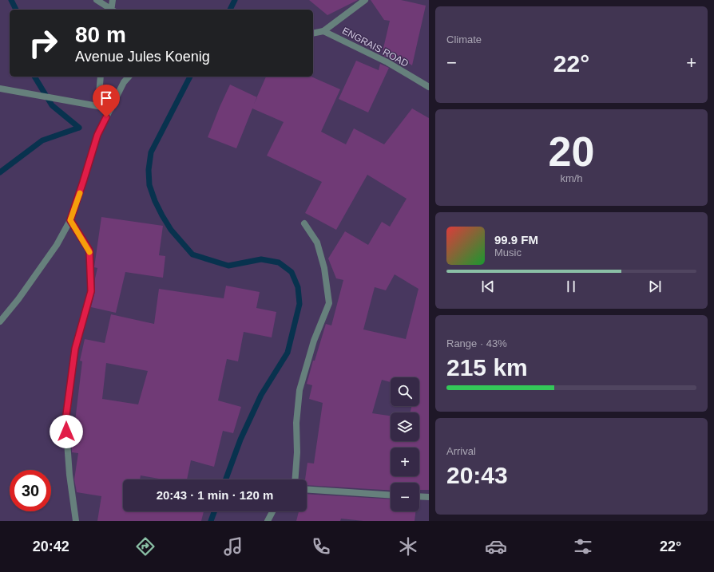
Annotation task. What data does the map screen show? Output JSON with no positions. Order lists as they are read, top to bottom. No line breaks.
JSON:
{"streets":{"street":["ENGRAIS ROAD"]},"page":{"tile":["Climate",["20","km/h"],["Range · 43%","215 km"],["Arrival","20:43"]],"turn":["80 m","Avenue Jules Koenig"],"heat":["−","22°","+"],"song":["99.9 FM","Music"],"map_buttons":["+","−"],"limit":"30","trip":"20:43 · 1 min · 120 m","tabs":["20:42","22°"]}}
